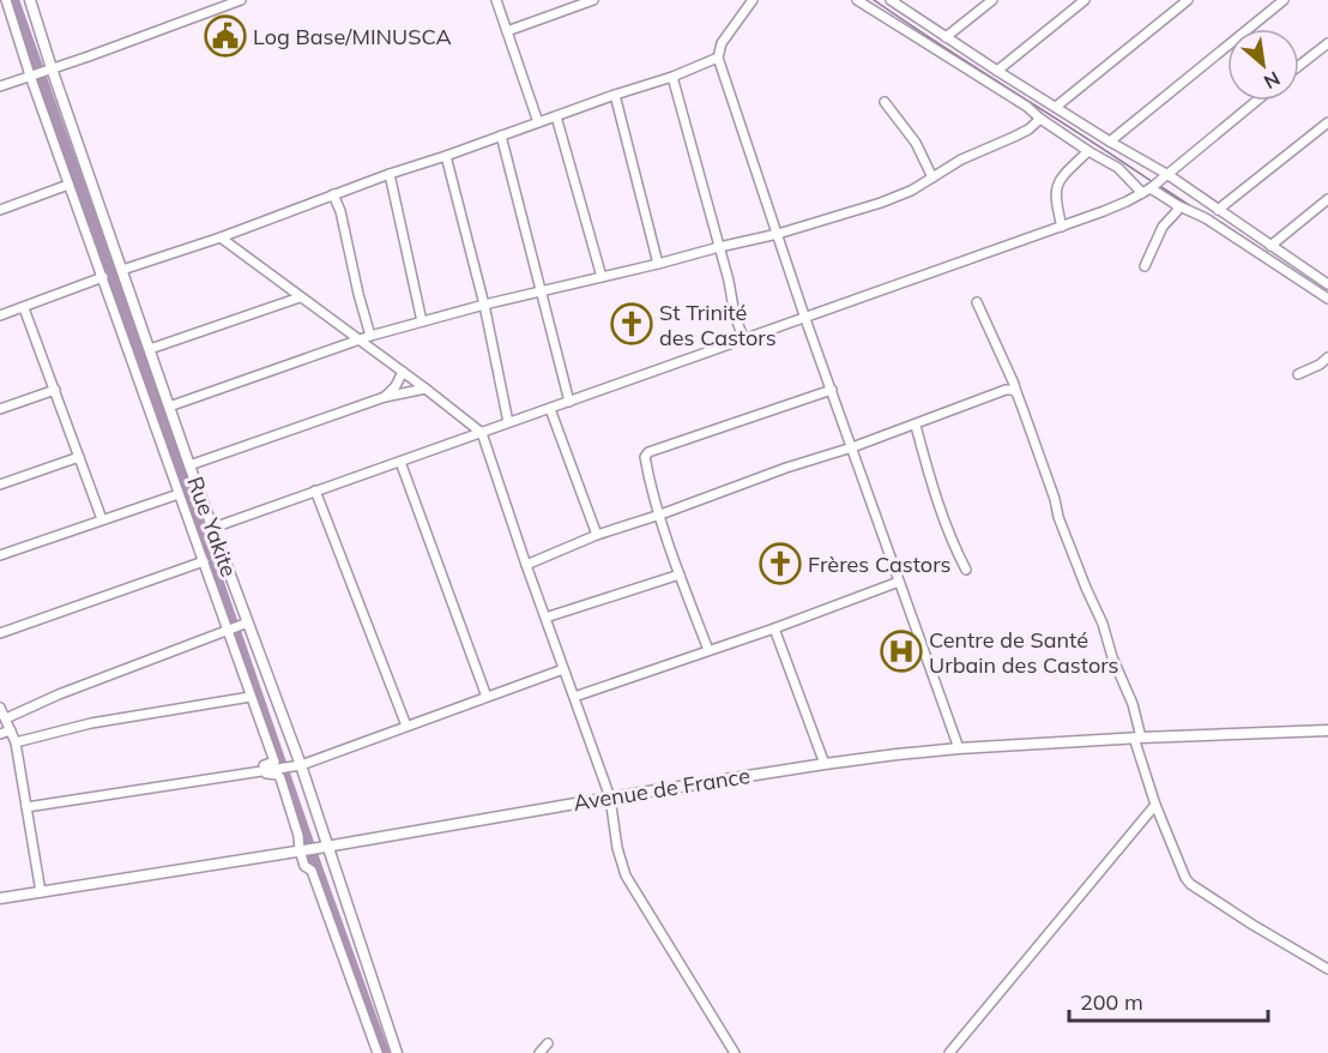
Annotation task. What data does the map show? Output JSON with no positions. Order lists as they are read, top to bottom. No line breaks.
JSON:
{"streets":{"main road":["Rue Yakite","Avenue de France"]},"crossings":[["Rue Yakite","Avenue de France"]],"places":{"public building":["Log Base/MINUSCA"],"church":["St Trinité des Castors","Frères Castors"],"hospital":["Centre de Santé Urbain des Castors"]},"scale_bar":"200 m","north":"bottom right"}
